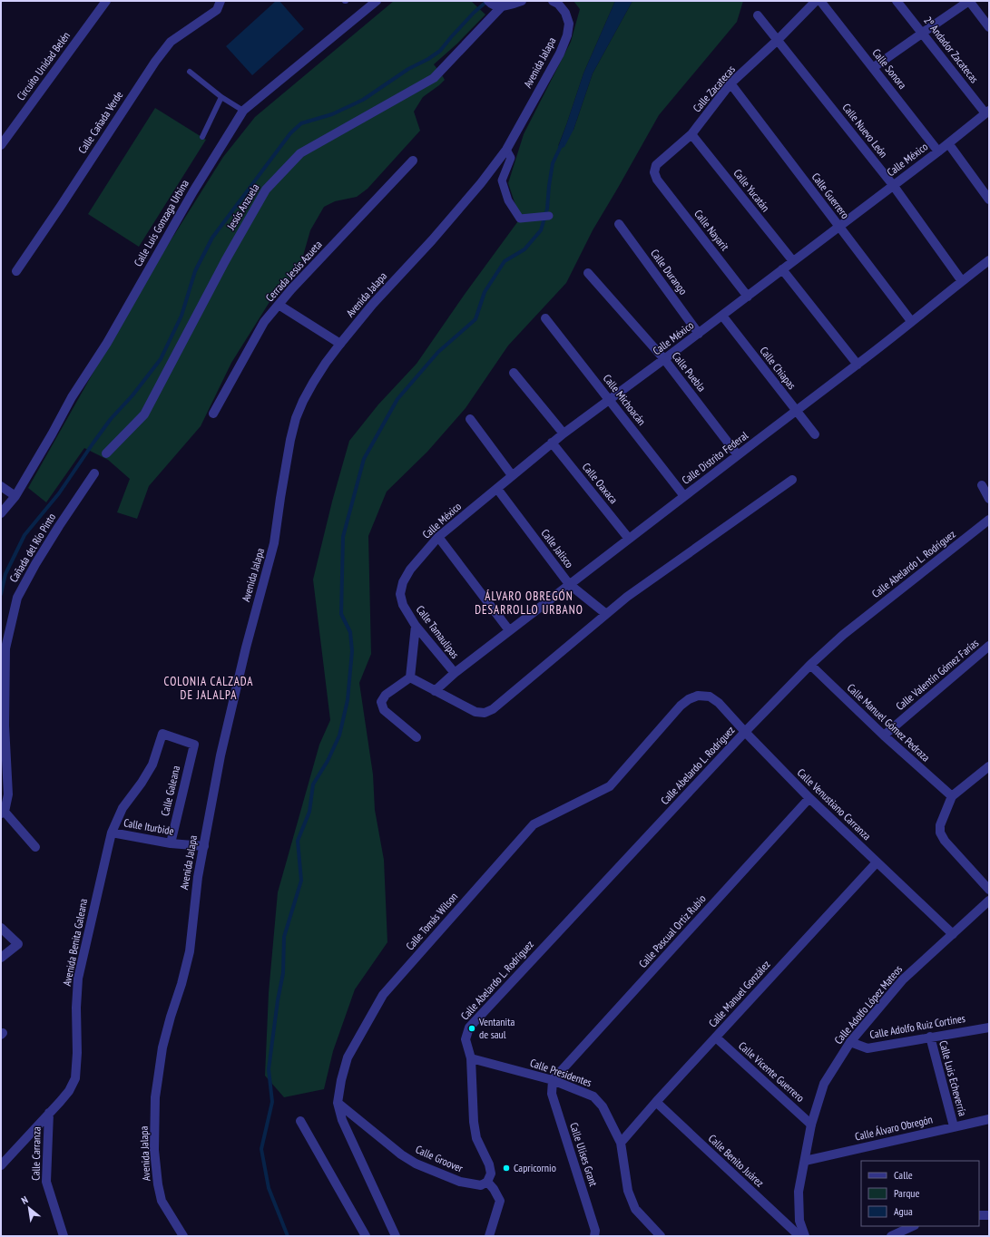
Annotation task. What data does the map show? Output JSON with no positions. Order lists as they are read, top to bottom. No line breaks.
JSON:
{"streets":{"street":["2º Andador Zacatecas","Avenida Jalapa","Circuito Unidad Belén","Calle Sonora","Calle Zacatecas","Calle Cañada Verde","Calle Nuevo León","Calle México","Calle Yucatán","Calle Guerrero","Jesús Anzuela","Calle Luis Gonzaga Urbina","Calle Nayarit","Cerrada Jesús Azueta","Calle Durango","Calle Chiapas","Calle Puebla","Calle Michoacán","Calle Distrito Federal","Calle Oaxaca","Cañada del Río Pinto","Calle Jalisco","Calle Abelardo L. Rodríguez","Calle Tamaulipas","Calle Valentín Gómez Farías","Calle Manuel Gómez Pedraza","Calle Galeana","Calle Venustiano Carranza","Calle Iturbide","Calle Tomás Wilson","Calle Pascual Ortiz Rubio","Avenida Benita Galeana","Calle Manuel González","Calle Adolfo López Mateos","Calle Adolfo Ruiz Cortines","Calle Vicente Guerrero","Calle Presidentes","Calle Luis Echeverría","Calle Álvaro Obregón","Calle Carranza","Calle Ulises Grant","Calle Groover","Calle Benito Juárez"]},"crossings":[["2º Andador Zacatecas","Calle México"],["Avenida Jalapa","Calle Iturbide"],["Calle Sonora","Calle México"],["Calle Zacatecas","Calle Nuevo León"],["Calle Zacatecas","Calle Yucatán"],["Calle Zacatecas","Calle Guerrero"],["Calle Zacatecas","Calle Nayarit"],["Calle Nuevo León","Calle México"],["Calle Nuevo León","Calle Distrito Federal"],["Calle México","Calle Yucatán"],["Calle México","Calle Guerrero"],["Calle México","Calle Nayarit"],["Calle México","Calle Durango"],["Calle México","Calle Chiapas"],["Calle México","Calle Puebla"],["Calle México","Calle Michoacán"],["Calle México","Calle Oaxaca"],["Calle México","Calle Jalisco"],["Calle México","Calle Tamaulipas"],["Calle Guerrero","Calle Distrito Federal"],["Calle Chiapas","Calle Distrito Federal"],["Calle Puebla","Calle Distrito Federal"],["Calle Michoacán","Calle Distrito Federal"],["Calle Distrito Federal","Calle Oaxaca"],["Calle Distrito Federal","Calle Jalisco"],["Calle Distrito Federal","Calle Tamaulipas"],["Calle Abelardo L. Rodríguez","Calle Manuel Gómez Pedraza"],["Calle Abelardo L. Rodríguez","Calle Venustiano Carranza"],["Calle Abelardo L. Rodríguez","Calle Presidentes"],["Calle Valentín Gómez Farías","Calle Manuel Gómez Pedraza"],["Calle Galeana","Calle Iturbide"],["Calle Galeana","Avenida Benita Galeana"],["Calle Venustiano Carranza","Calle Tomás Wilson"],["Calle Venustiano Carranza","Calle Pascual Ortiz Rubio"],["Calle Venustiano Carranza","Calle Manuel González"],["Calle Venustiano Carranza","Calle Adolfo López Mateos"],["Calle Iturbide","Avenida Benita Galeana"],["Calle Tomás Wilson","Calle Groover"],["Calle Pascual Ortiz Rubio","Calle Presidentes"],["Calle Pascual Ortiz Rubio","Calle Ulises Grant"],["Avenida Benita Galeana","Calle Carranza"],["Calle Manuel González","Calle Vicente Guerrero"],["Calle Manuel González","Calle Presidentes"],["Calle Manuel González","Calle Benito Juárez"],["Calle Adolfo López Mateos","Calle Adolfo Ruiz Cortines"],["Calle Adolfo López Mateos","Calle Vicente Guerrero"],["Calle Adolfo López Mateos","Calle Álvaro Obregón"],["Calle Adolfo Ruiz Cortines","Calle Luis Echeverría"],["Calle Presidentes","Calle Ulises Grant"],["Calle Luis Echeverría","Calle Álvaro Obregón"]],"districts":["ÁLVARO OBREGÓN DESARROLLO URBANO","COLONIA CALZADA DE JALALPA"],"places":["Ventanita de saul","Capricornio"],"legend":["Calle","Parque","Agua"],"north":"top left"}
